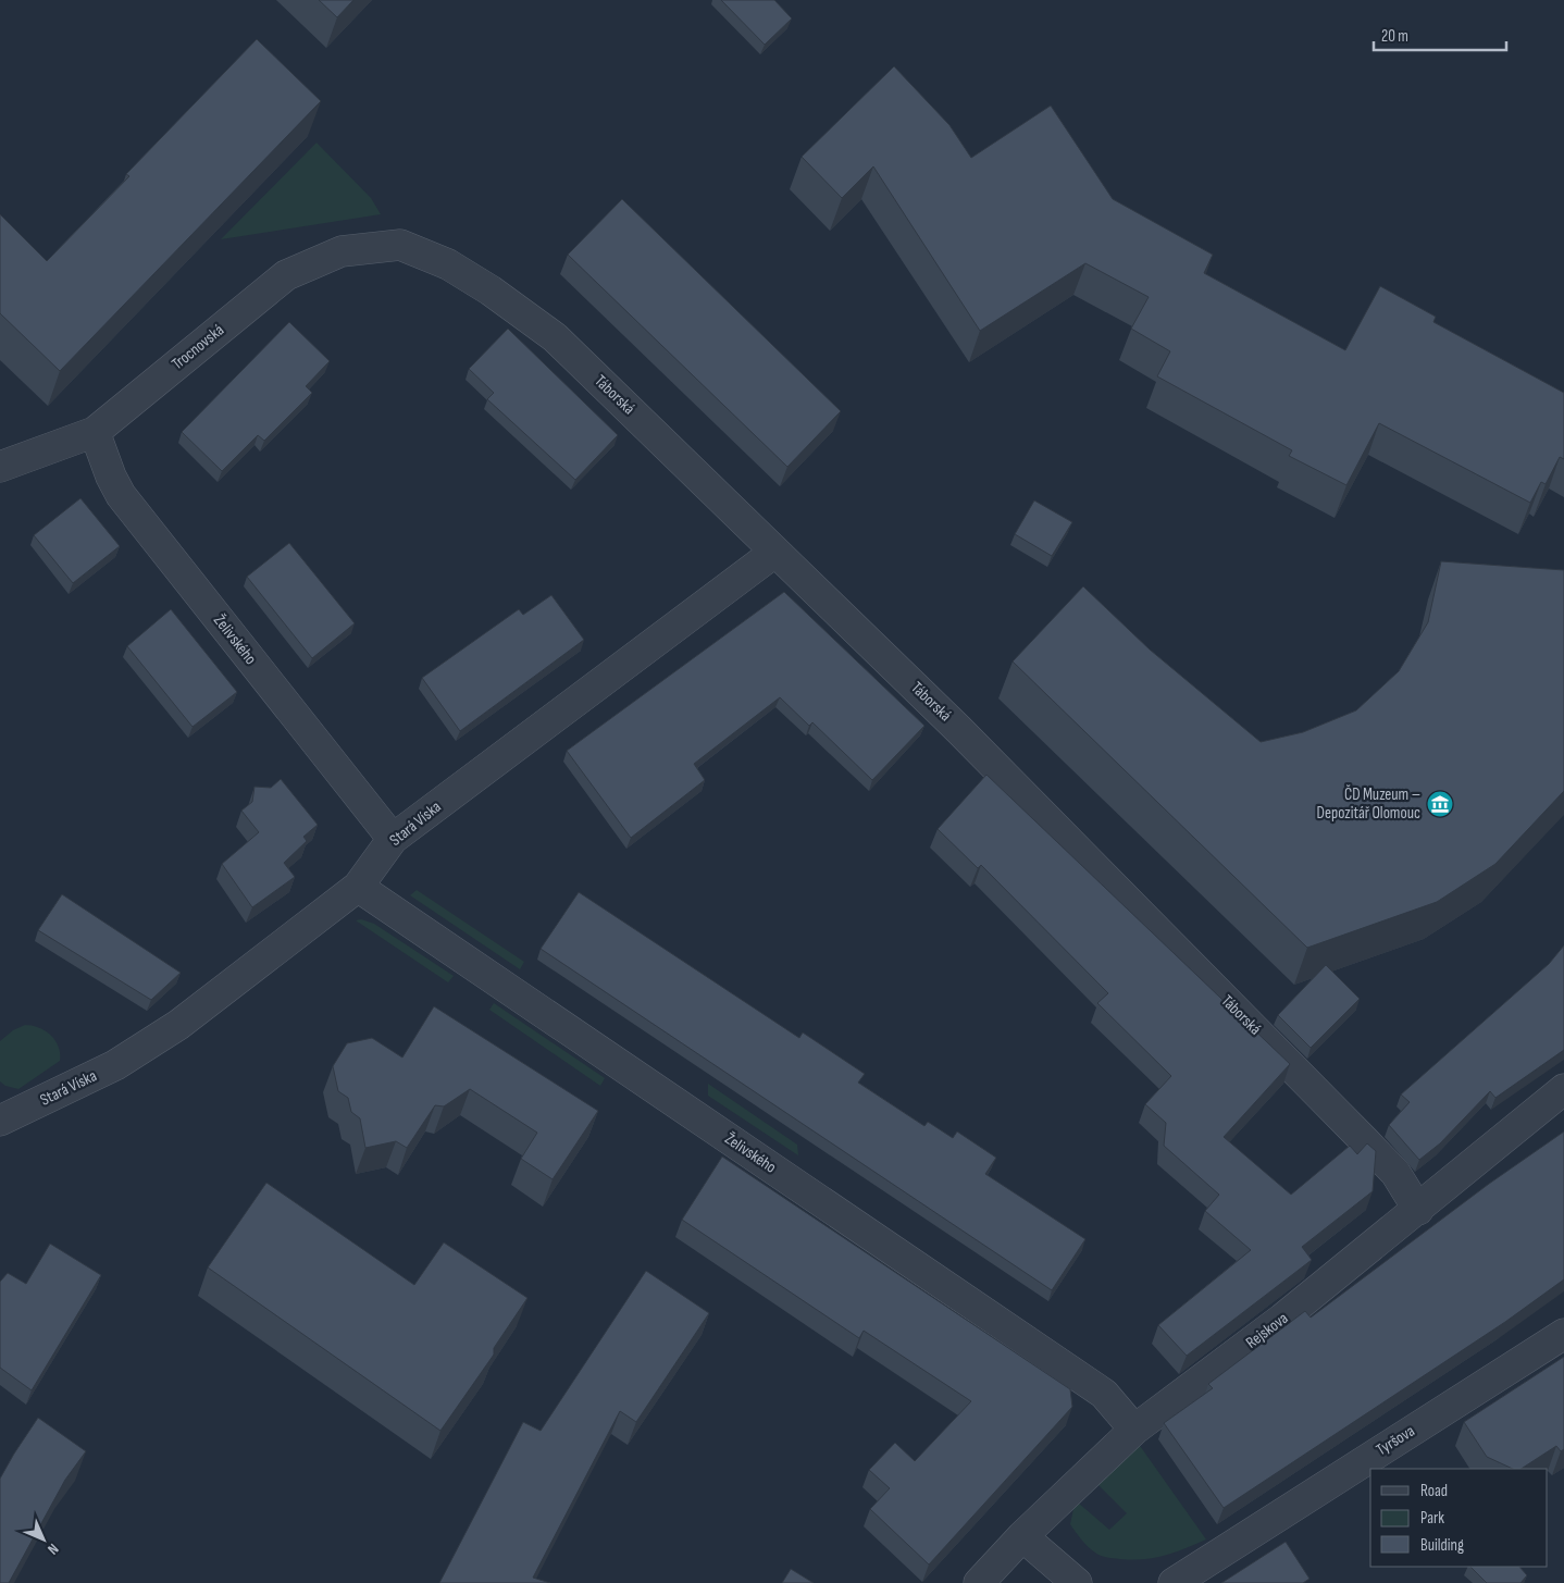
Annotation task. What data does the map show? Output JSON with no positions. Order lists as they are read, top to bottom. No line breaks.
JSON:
{"streets":{"street":["Trocnovská","Táborská","Želivského","Stará Víska","Rejskova","Tyršova"]},"crossings":[["Trocnovská","Táborská"],["Trocnovská","Želivského"],["Táborská","Stará Víska"],["Táborská","Rejskova"],["Želivského","Stará Víska"],["Želivského","Rejskova"]],"places":{"museum":["ČD Muzeum – Depozitář Olomouc"]},"legend":["Road","Park","Building"],"scale_bar":"20 m","north":"bottom right"}
